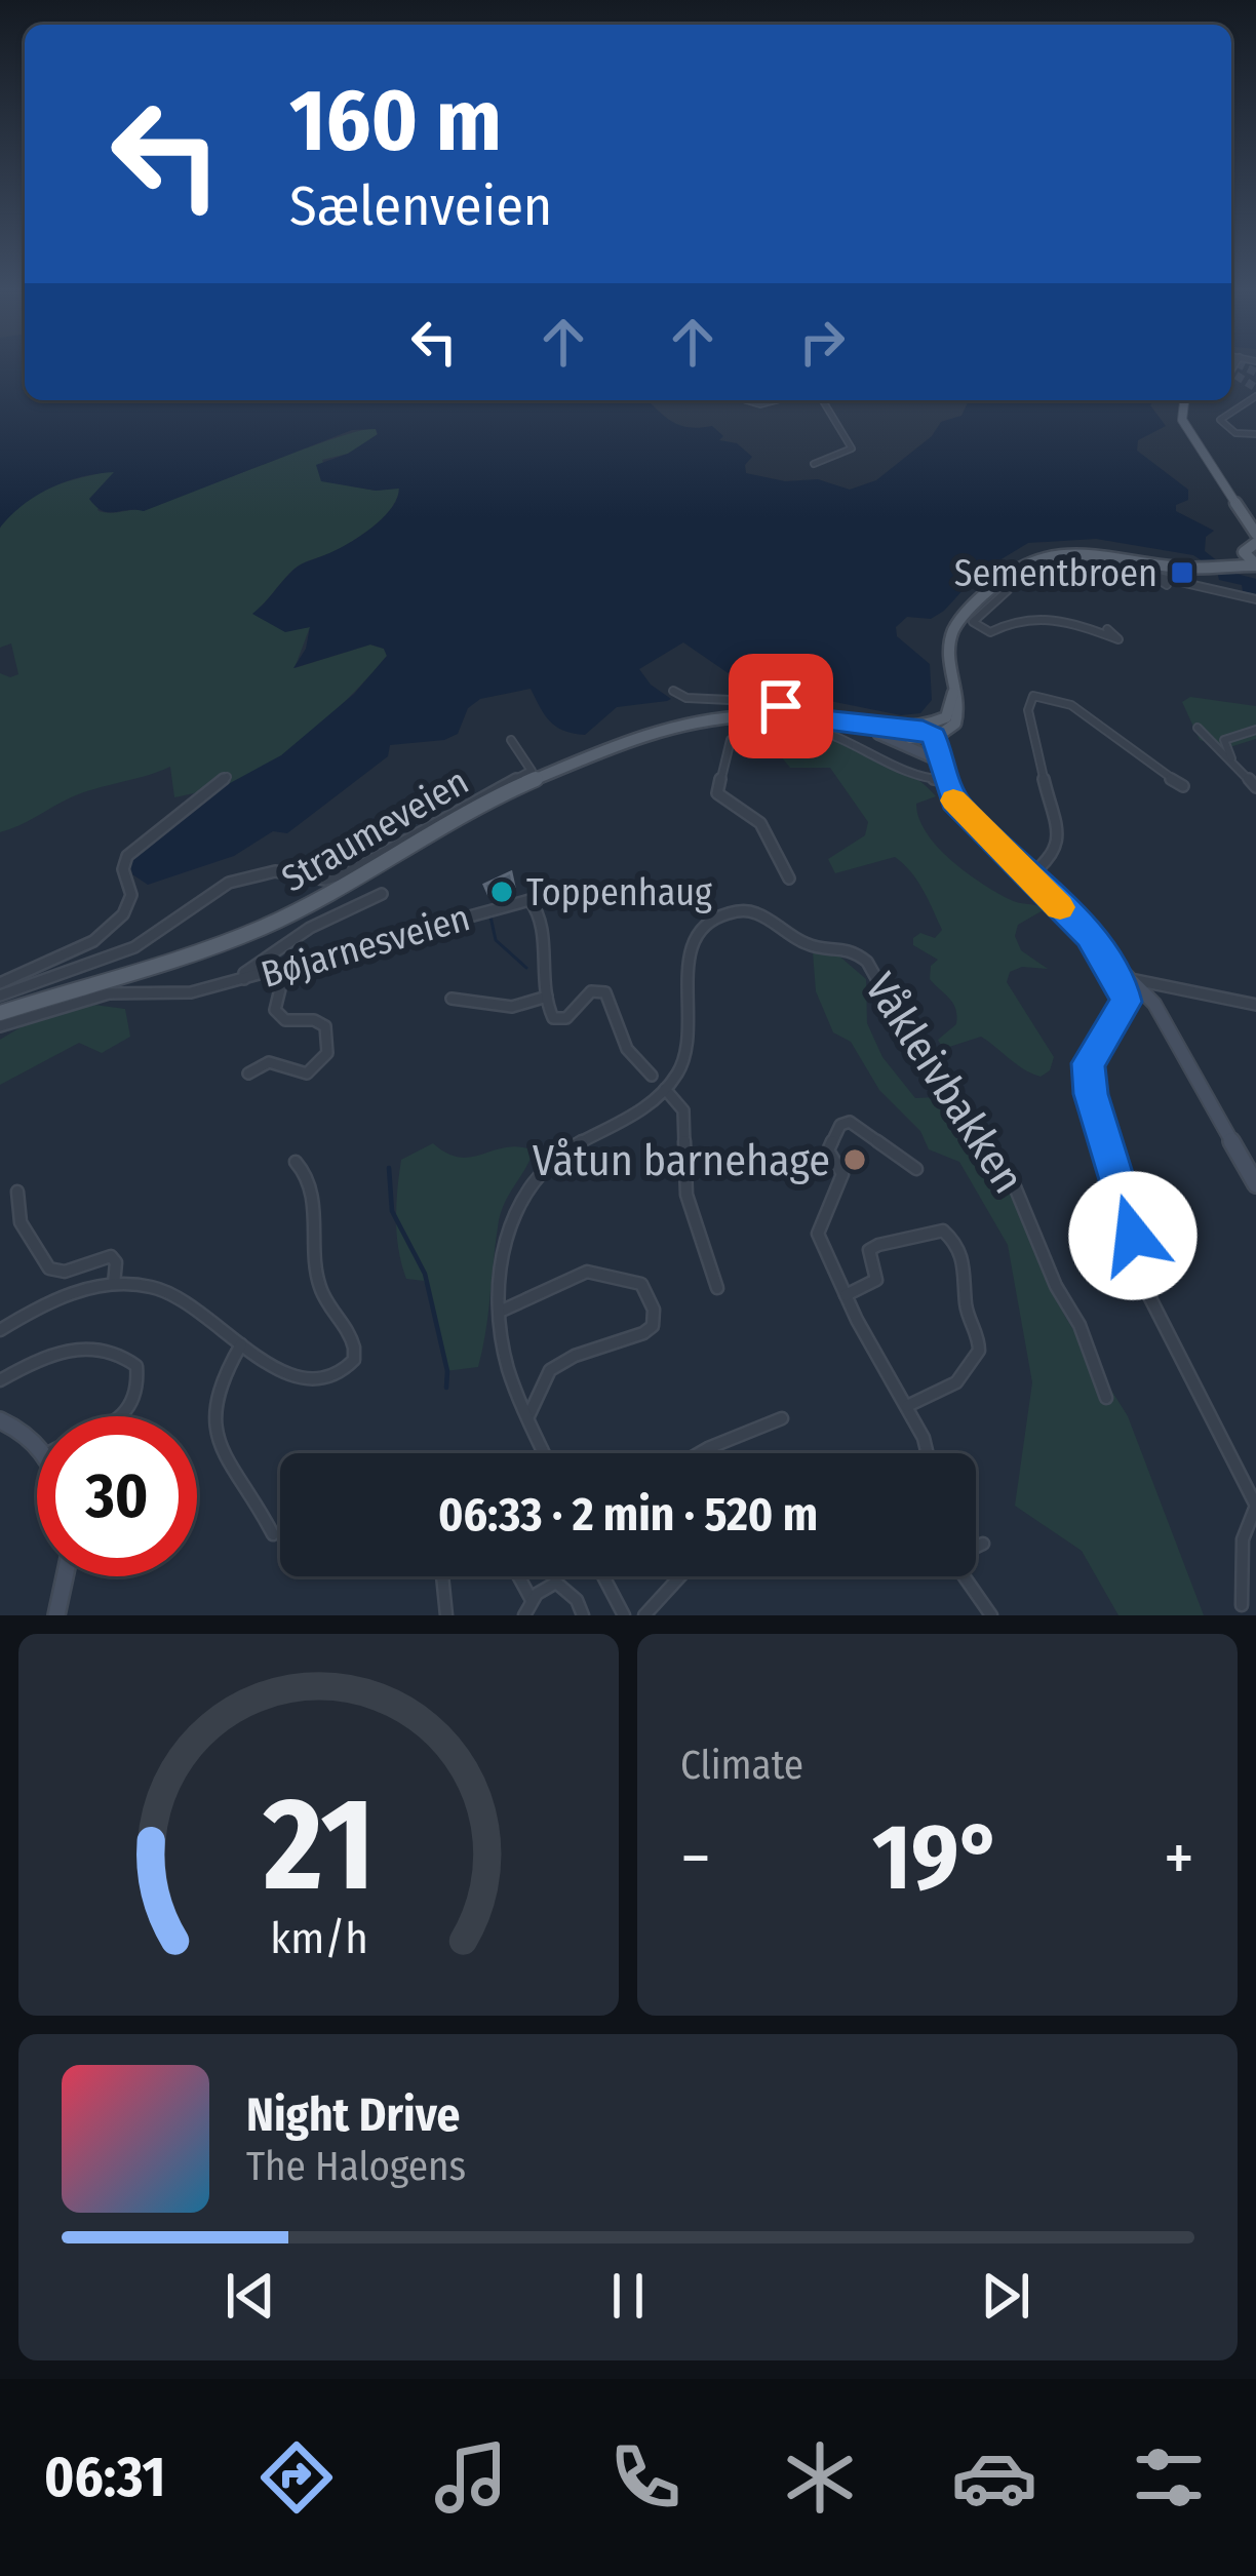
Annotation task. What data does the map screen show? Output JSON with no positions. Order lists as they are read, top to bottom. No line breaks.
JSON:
{"streets":{"main road":["Straumeveien"],"street":["Bøjarnesveien","Våkleivbakken"]},"places":{"transit":["Sementbroen"],"other":["Toppenhaug","Våtun barnehage"]},"page":{"turn":["160 m","Sælenveien"],"limit":"30","trip":"06:33 · 2 min · 520 m","tile":"Climate","heat":["−","19°","+"],"song":["Night Drive","The Halogens"],"tabs":"06:31","gauge":["21","km/h"]}}
